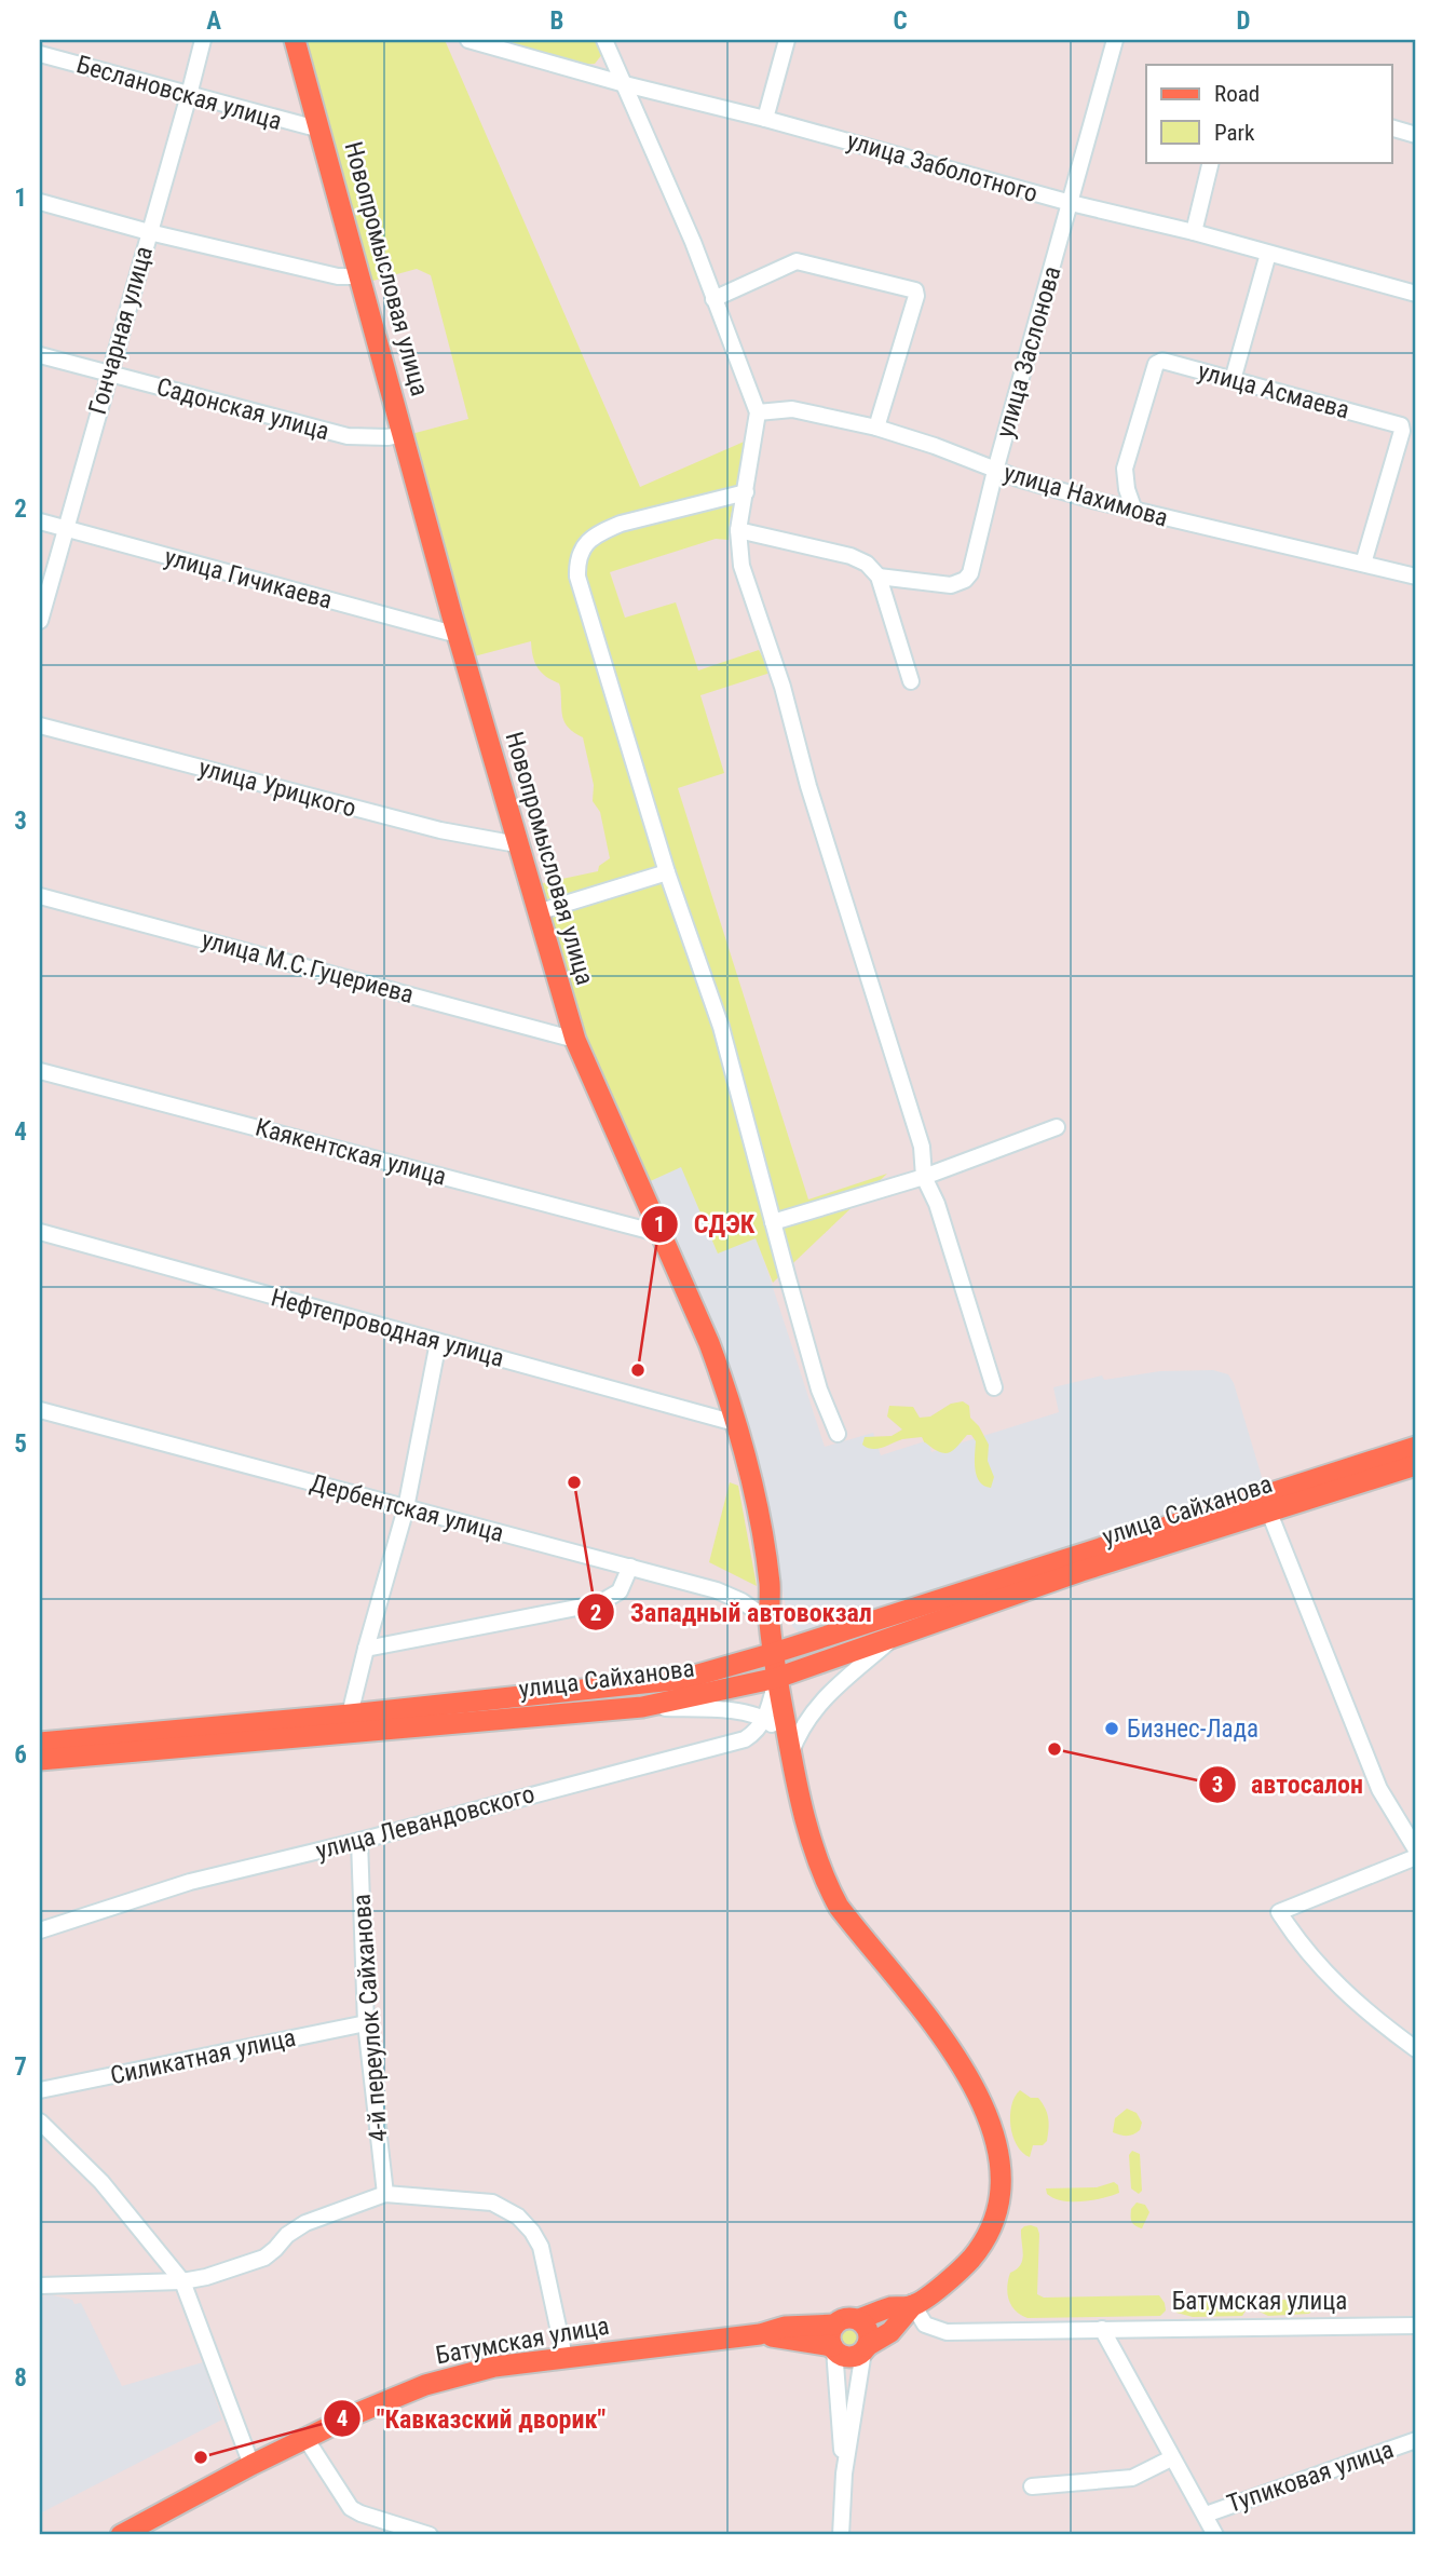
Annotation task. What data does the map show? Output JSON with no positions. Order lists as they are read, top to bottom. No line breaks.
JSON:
{"streets":{"main road":["Новопромысловая улица","улица Сайханова","Батумская улица"],"street":["Беслановская улица","улица Заболотного","Гончарная улица","улица Заслонова","улица Асмаева","Садонская улица","улица Нахимова","улица Гичикаева","улица Урицкого","улица М.С.Гуцериева","Каякентская улица","Нефтепроводная улица","Дербентская улица","улица Левандовского","4-й переулок Сайханова","Силикатная улица","Тупиковая улица"]},"crossings":[["Беслановская улица","Новопромысловая улица"],["Беслановская улица","Гончарная улица"],["улица Заболотного","улица Заслонова"],["Новопромысловая улица","Садонская улица"],["Новопромысловая улица","улица Гичикаева"],["Новопромысловая улица","улица Урицкого"],["Новопромысловая улица","улица М.С.Гуцериева"],["Новопромысловая улица","Каякентская улица"],["Новопромысловая улица","Нефтепроводная улица"],["Новопромысловая улица","Дербентская улица"],["Новопромысловая улица","улица Сайханова"],["Новопромысловая улица","Батумская улица"],["Гончарная улица","Садонская улица"],["Гончарная улица","улица Гичикаева"],["улица Заслонова","улица Нахимова"],["улица Асмаева","улица Нахимова"],["улица Левандовского","4-й переулок Сайханова"],["4-й переулок Сайханова","Силикатная улица"]],"places":["СДЭК","Западный автовокзал","Бизнес-Лада","автосалон","\"Кавказский дворик\""],"legend":["Road","Park"],"grid":{"columns":["A","B","C","D"],"rows":["1","2","3","4","5","6","7","8"]}}
